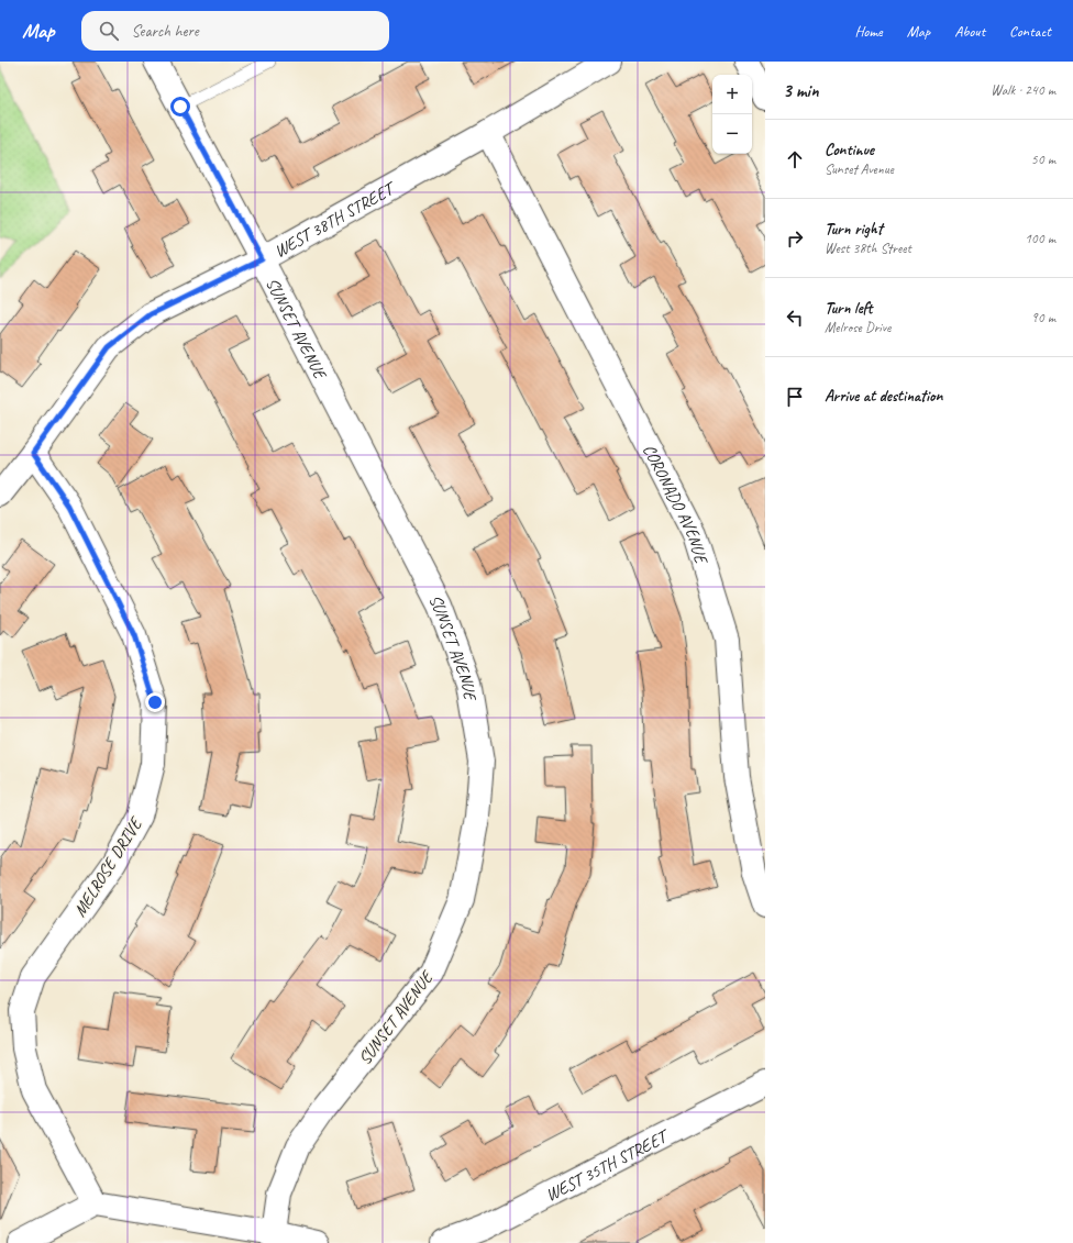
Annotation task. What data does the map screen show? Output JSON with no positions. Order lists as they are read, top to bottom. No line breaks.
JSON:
{"streets":{"street":["WEST 38TH STREET","SUNSET AVENUE","CORONADO AVENUE","MELROSE DRIVE","WEST 35TH STREET"]},"crossings":[["WEST 38TH STREET","SUNSET AVENUE"],["WEST 38TH STREET","CORONADO AVENUE"],["WEST 38TH STREET","MELROSE DRIVE"]],"page":{"header":"Map","search":"Search here","nav":["Home","Map","About","Contact"],"heading":["3 min","Walk · 240 m"],"map_buttons":["+","−"],"list":[["Continue","Sunset Avenue","50 m"],["Turn right","West 38th Street","100 m"],["Turn left","Melrose Drive","90 m"],"Arrive at destination"]}}
